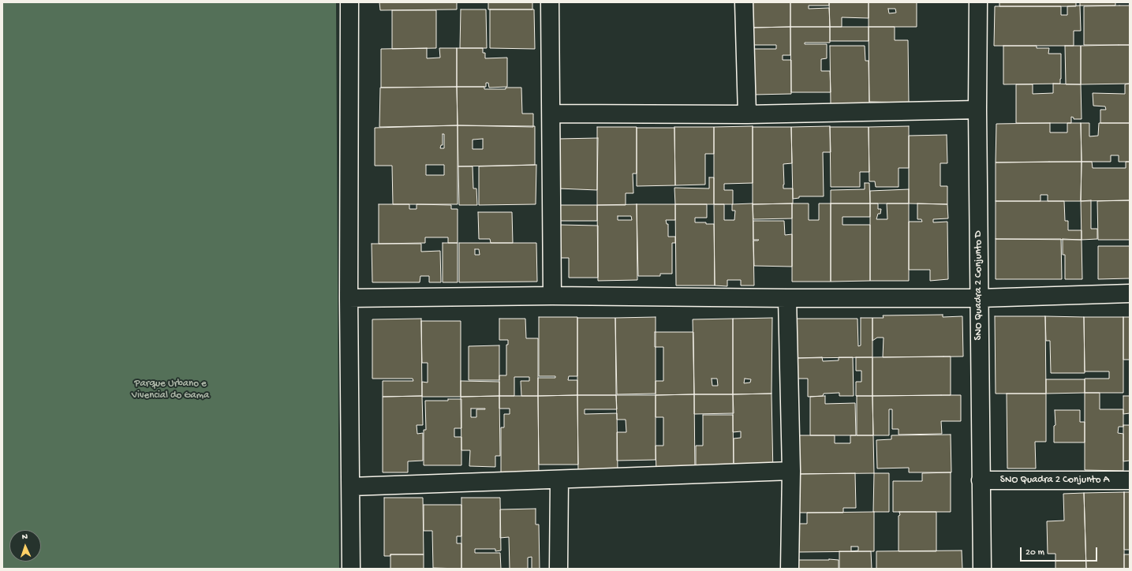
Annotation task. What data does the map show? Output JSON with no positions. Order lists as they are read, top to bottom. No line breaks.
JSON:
{"streets":{"street":["SNO Quadra 2 Conjunto D","SNO Quadra 2 Conjunto A"]},"crossings":[["SNO Quadra 2 Conjunto D","SNO Quadra 2 Conjunto A"]],"parks":["Parque Urbano e Vivencial do Gama"],"scale_bar":"20 m","north":"top"}
